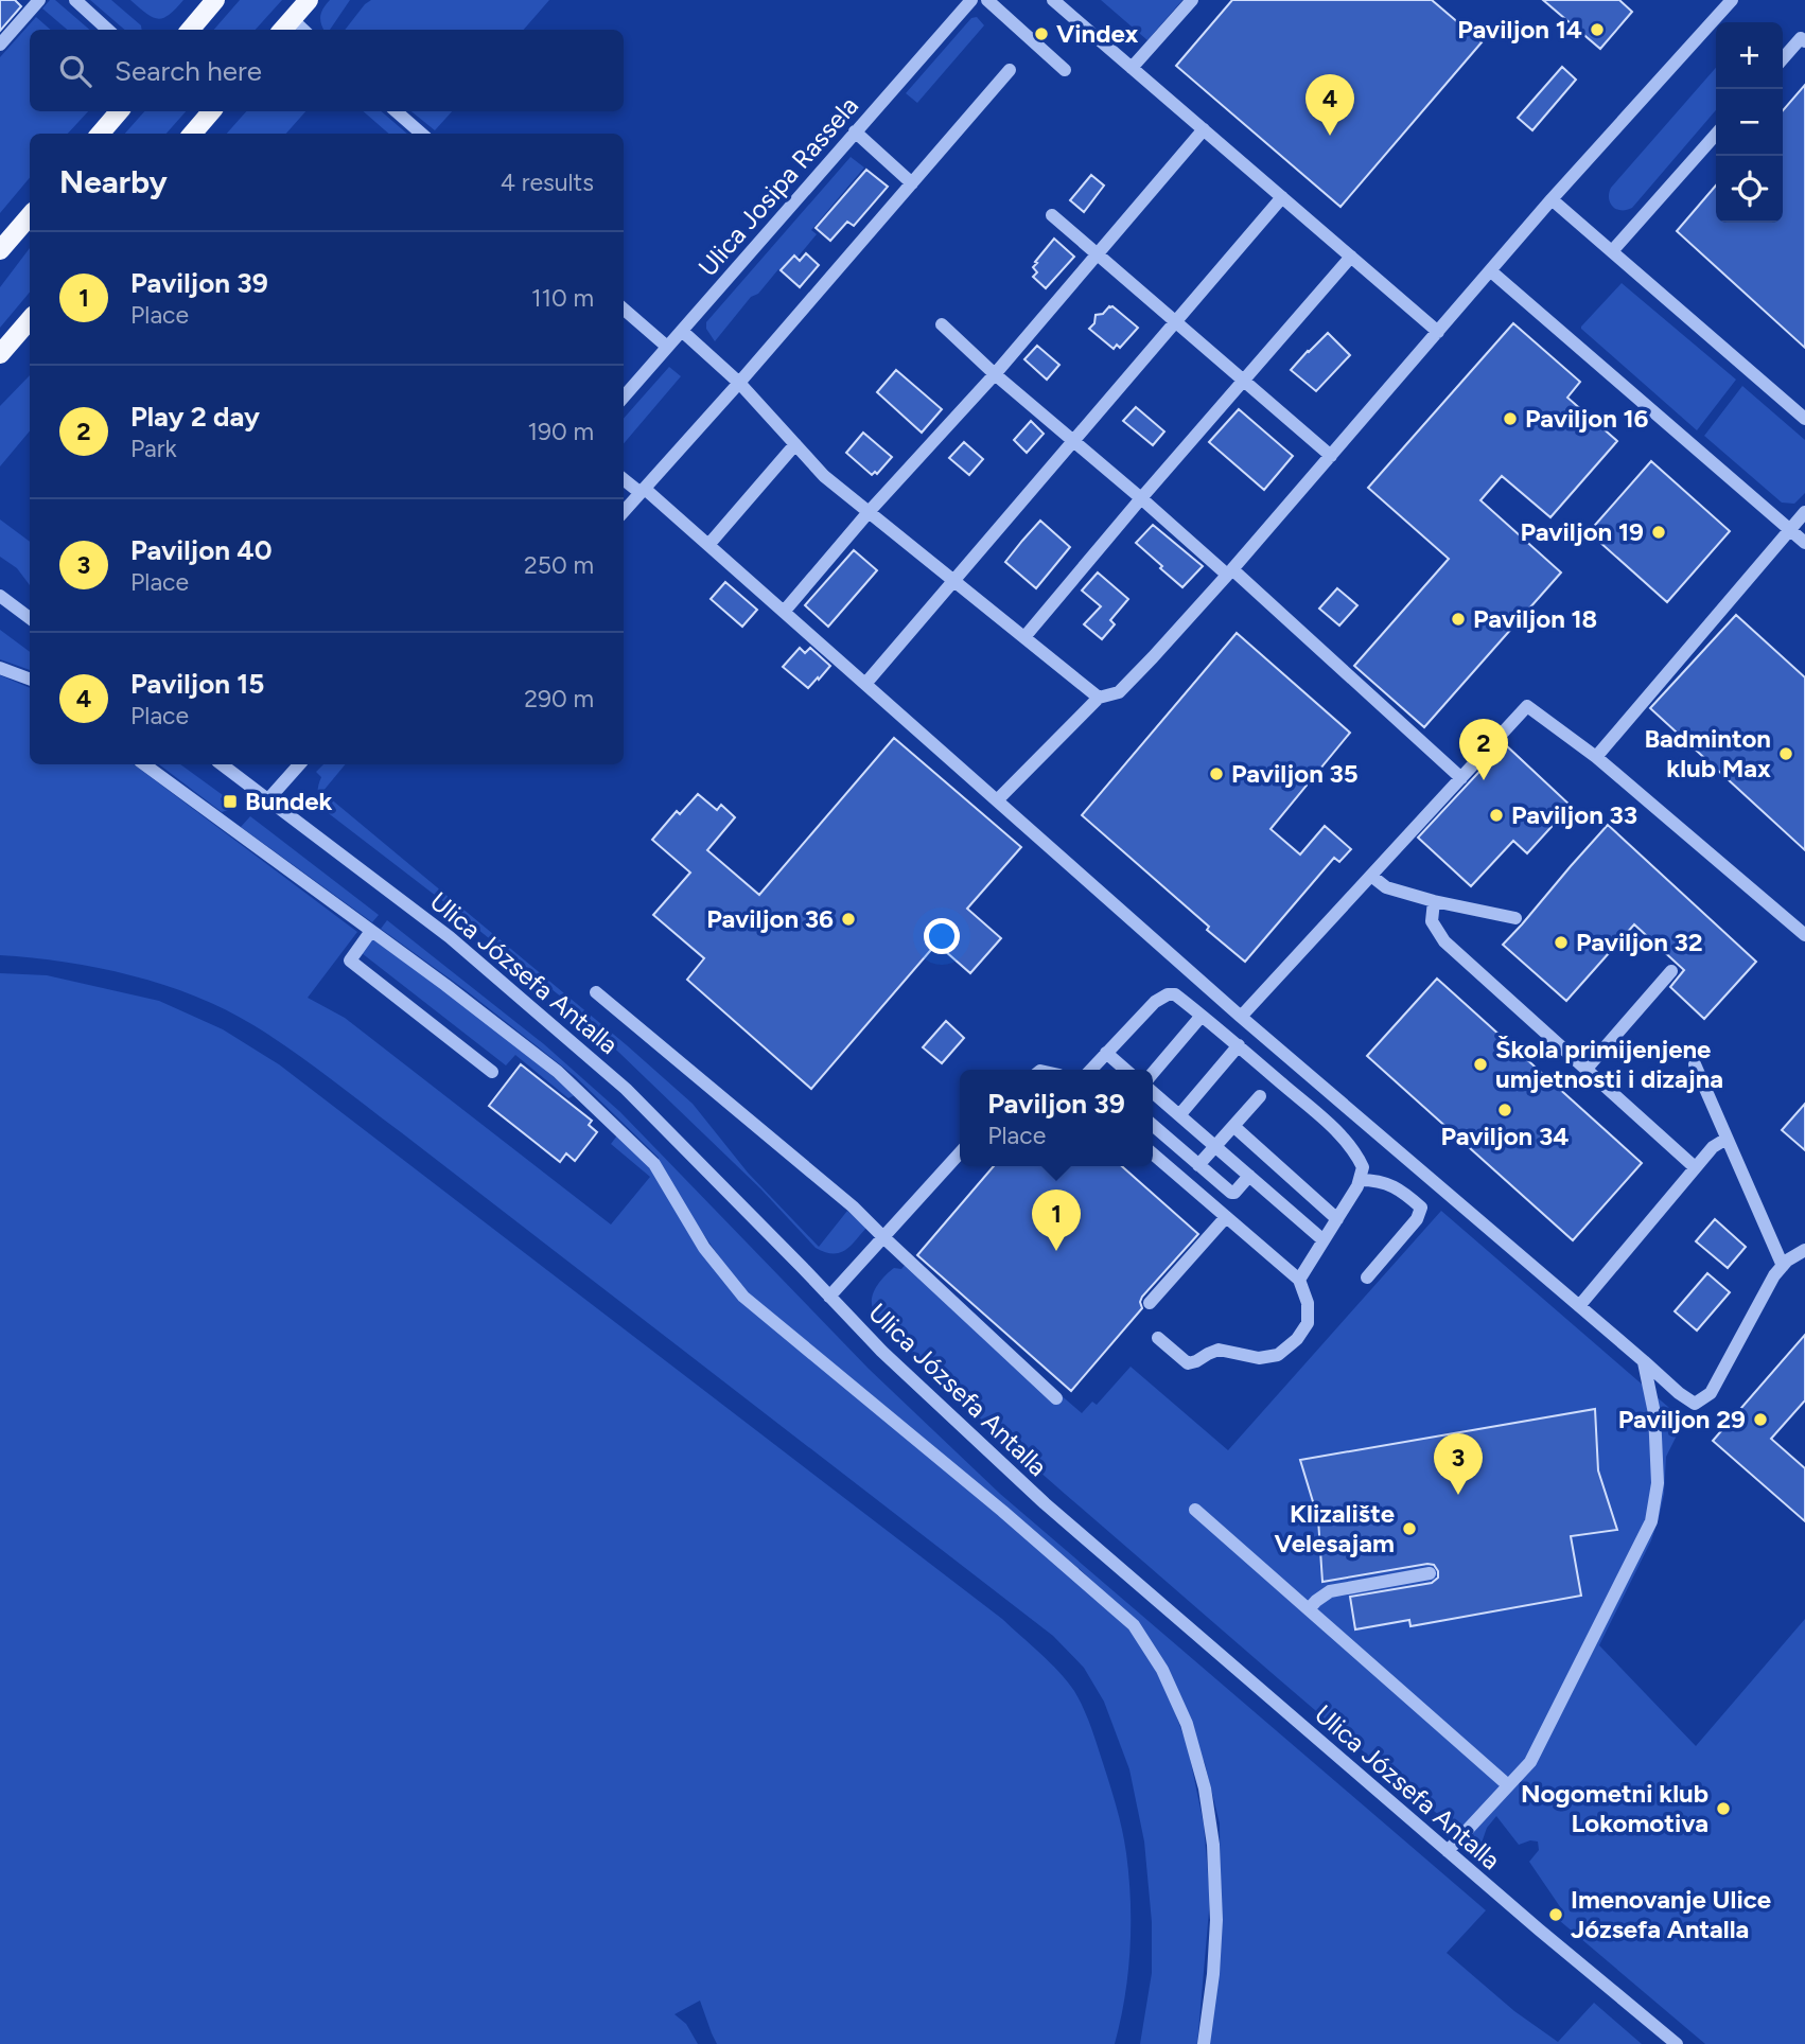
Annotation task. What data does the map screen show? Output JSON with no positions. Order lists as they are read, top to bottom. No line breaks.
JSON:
{"streets":{"street":["Ulica Josipa Rassela","Ulica Józsefa Antalla"]},"places":{"other":["Paviljon 14","Vindex","Paviljon 16","Paviljon 19","Paviljon 18","Badminton klub Max","Paviljon 35","Paviljon 33","Paviljon 36","Paviljon 32","Škola primijenjene umjetnosti i dizajna","Paviljon 34","Paviljon 29","Klizalište Velesajam","Nogometni klub Lokomotiva","Imenovanje Ulice Józsefa Antalla"],"transit":["Bundek"]},"page":{"map_buttons":["+","−"],"search":"Search here","pins":["4","2","1","3"],"heading":["Nearby","4 results"],"list":[{"mark":"1","name":"Paviljon 39","note":"Place","value":"110 m"},{"mark":"2","name":"Play 2 day","note":"Park","value":"190 m"},{"mark":"3","name":"Paviljon 40","note":"Place","value":"250 m"},{"mark":"4","name":"Paviljon 15","note":"Place","value":"290 m"}],"popup":["Paviljon 39","Place"]}}
